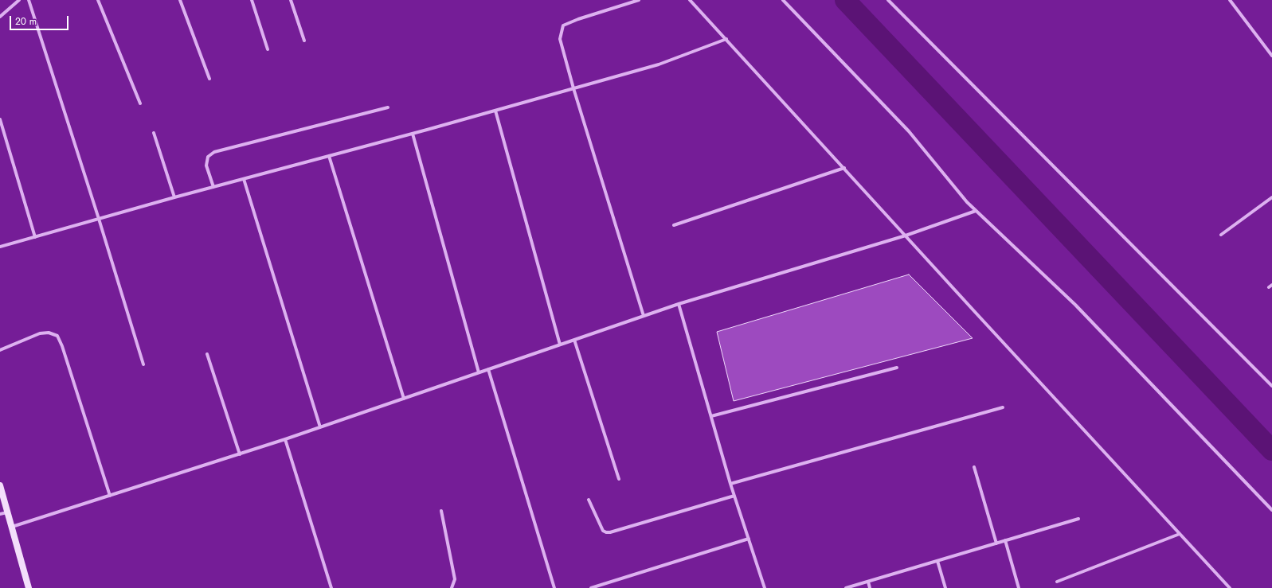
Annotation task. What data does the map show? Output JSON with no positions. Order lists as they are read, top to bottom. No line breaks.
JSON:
{"scale_bar":"20 m"}
